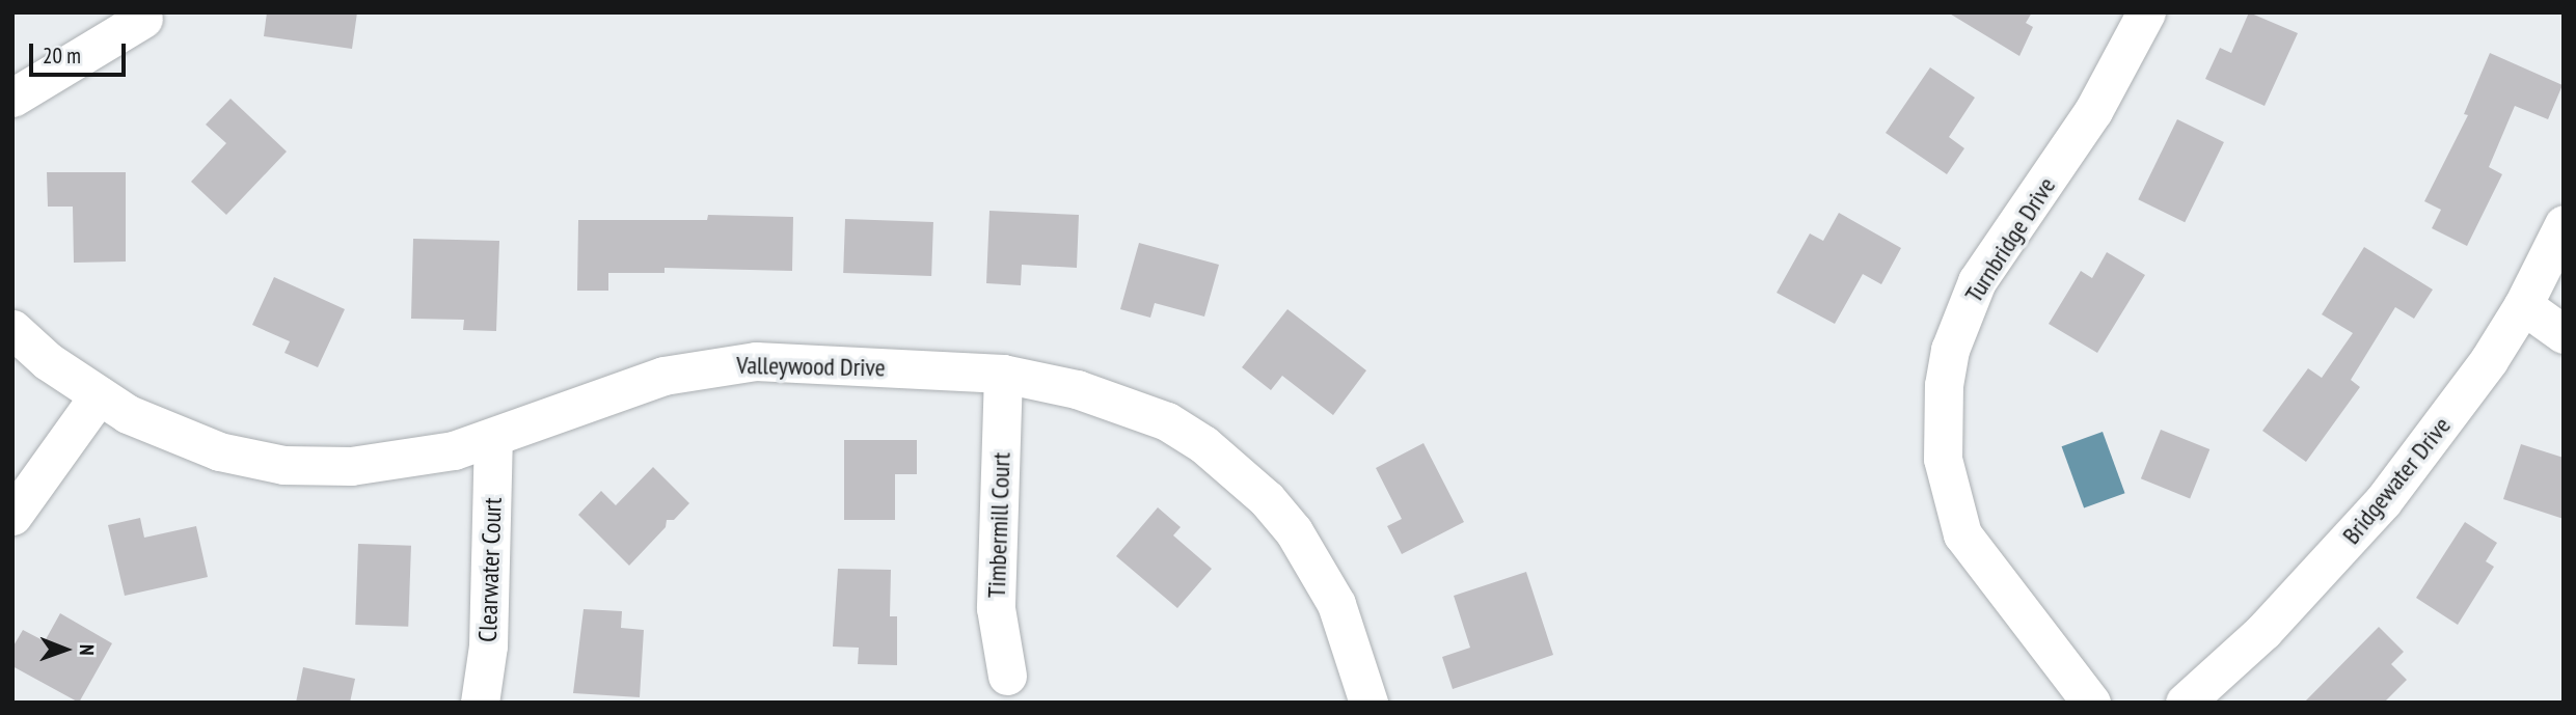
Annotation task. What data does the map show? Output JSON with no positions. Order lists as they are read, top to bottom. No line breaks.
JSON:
{"streets":{"street":["Turnbridge Drive","Valleywood Drive","Bridgewater Drive","Timbermill Court","Clearwater Court"]},"crossings":[["Valleywood Drive","Timbermill Court"],["Valleywood Drive","Clearwater Court"]],"scale_bar":"20 m","north":"right"}
